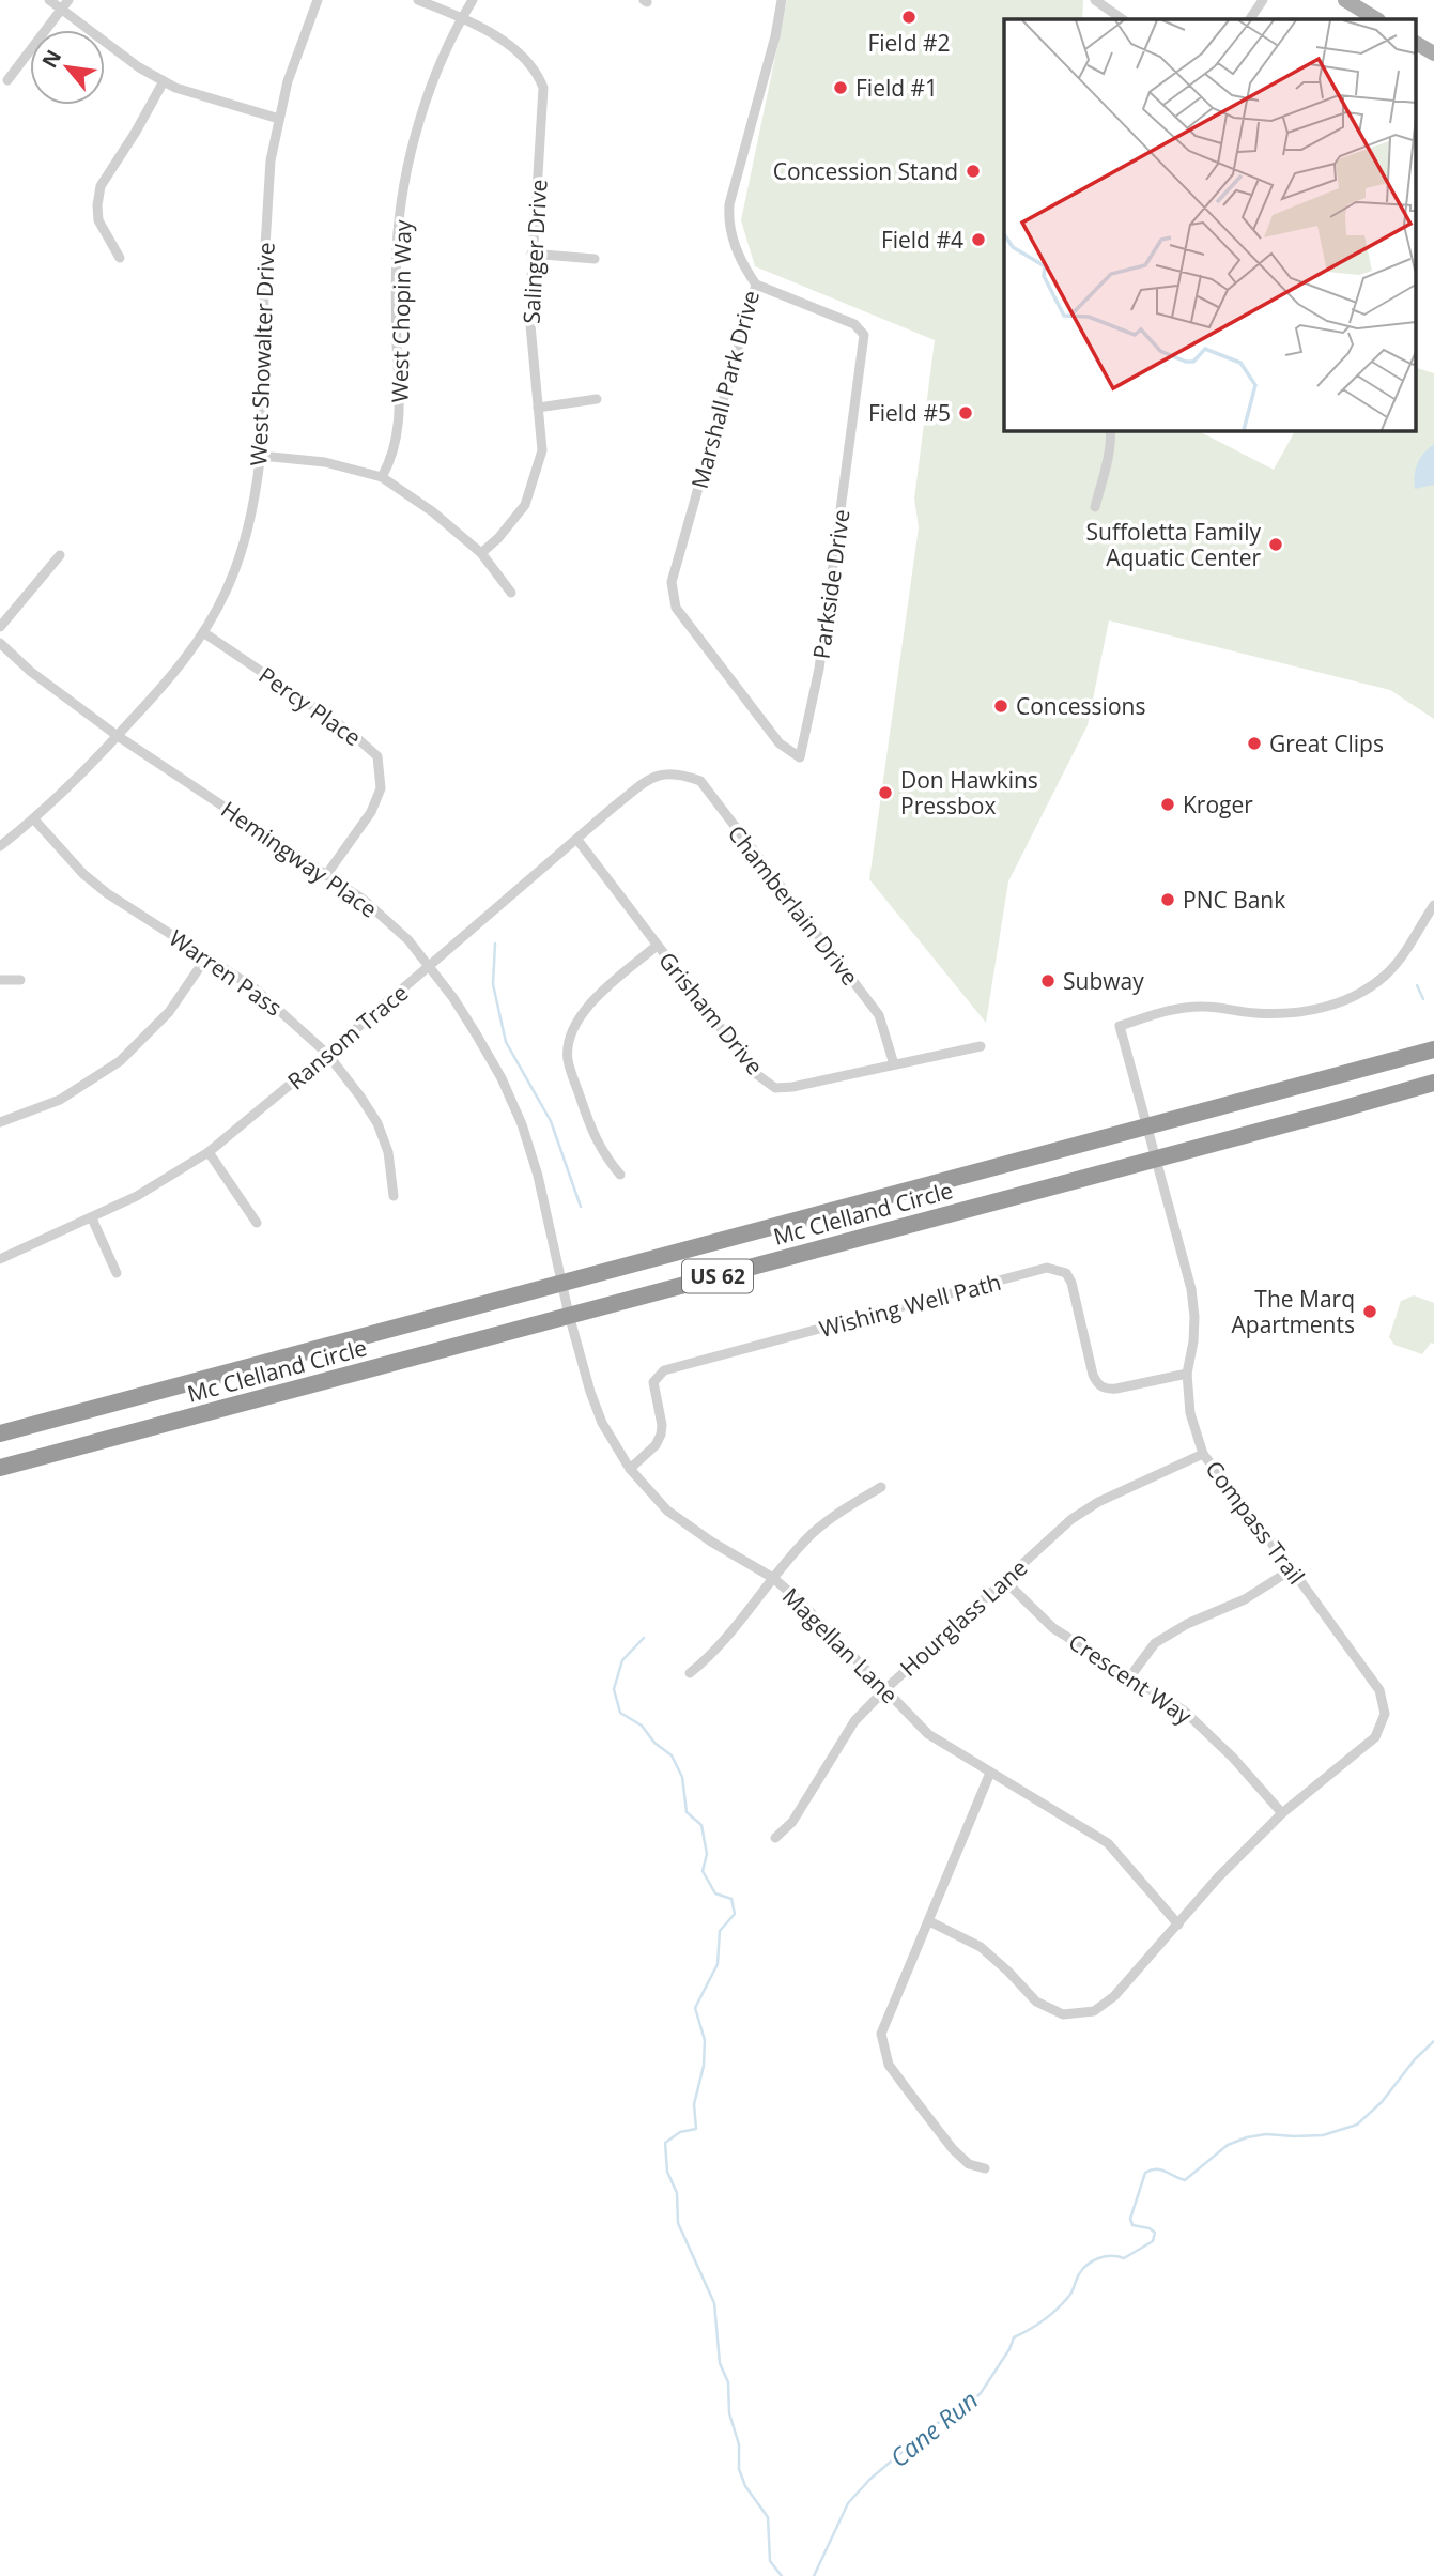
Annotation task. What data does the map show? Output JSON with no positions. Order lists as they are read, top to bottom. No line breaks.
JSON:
{"streets":{"highway":["Mc Clelland Circle","US 62"],"street":["Salinger Drive","West Chopin Way","West Showalter Drive","Marshall Park Drive","Parkside Drive","Percy Place","Hemingway Place","Chamberlain Drive","Warren Pass","Grisham Drive","Ransom Trace","Wishing Well Path","Compass Trail","Hourglass Lane","Magellan Lane","Crescent Way"]},"crossings":[["Salinger Drive","West Chopin Way"],["West Showalter Drive","Percy Place"],["West Showalter Drive","Hemingway Place"],["West Showalter Drive","Warren Pass"],["Marshall Park Drive","Parkside Drive"],["Percy Place","Hemingway Place"],["Hemingway Place","Ransom Trace"],["Hemingway Place","Mc Clelland Circle"],["Hemingway Place","Magellan Lane"],["Chamberlain Drive","Grisham Drive"],["Chamberlain Drive","Ransom Trace"],["Warren Pass","Ransom Trace"],["Grisham Drive","Ransom Trace"],["Mc Clelland Circle","Compass Trail"],["Mc Clelland Circle","Magellan Lane"],["Wishing Well Path","Compass Trail"],["Wishing Well Path","Magellan Lane"],["Compass Trail","Hourglass Lane"],["Compass Trail","Crescent Way"],["Hourglass Lane","Magellan Lane"],["Hourglass Lane","Crescent Way"]],"water":["Cane Run"],"places":["Field #2","Field #1","Concession Stand","Field #4","Field #5","Suffoletta Family Aquatic Center","Concessions","Great Clips","Don Hawkins Pressbox","Kroger","PNC Bank","Subway","The Marq Apartments"],"north":"top left"}
